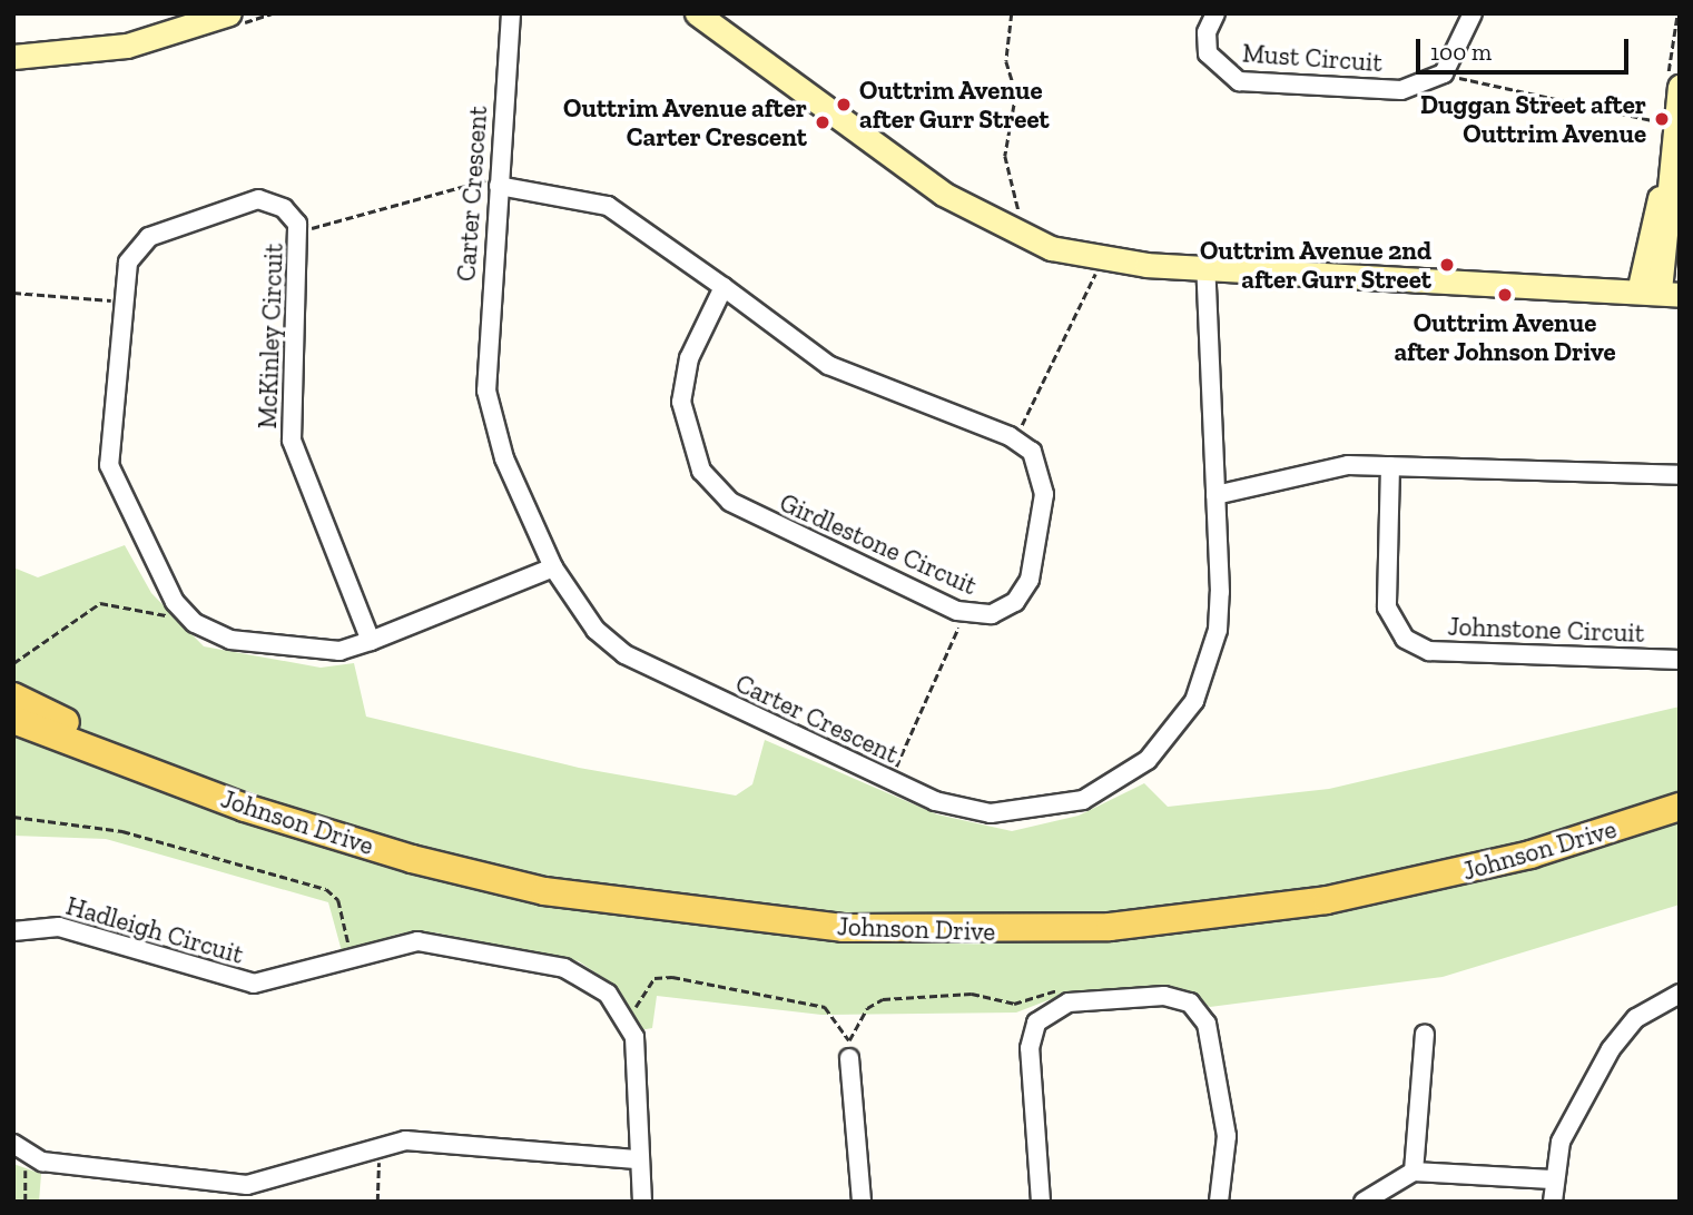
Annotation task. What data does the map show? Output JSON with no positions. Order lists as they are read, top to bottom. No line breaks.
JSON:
{"streets":{"main road":["Johnson Drive"],"street":["Must Circuit","Carter Crescent","McKinley Circuit","Girdlestone Circuit","Johnstone Circuit","Hadleigh Circuit"]},"crossings":[["Carter Crescent","Girdlestone Circuit"]],"places":["Outtrim Avenue after Gurr Street","Duggan Street after Outtrim Avenue","Outtrim Avenue after Carter Crescent","Outtrim Avenue 2nd after Gurr Street","Outtrim Avenue after Johnson Drive"],"scale_bar":"100 m"}
